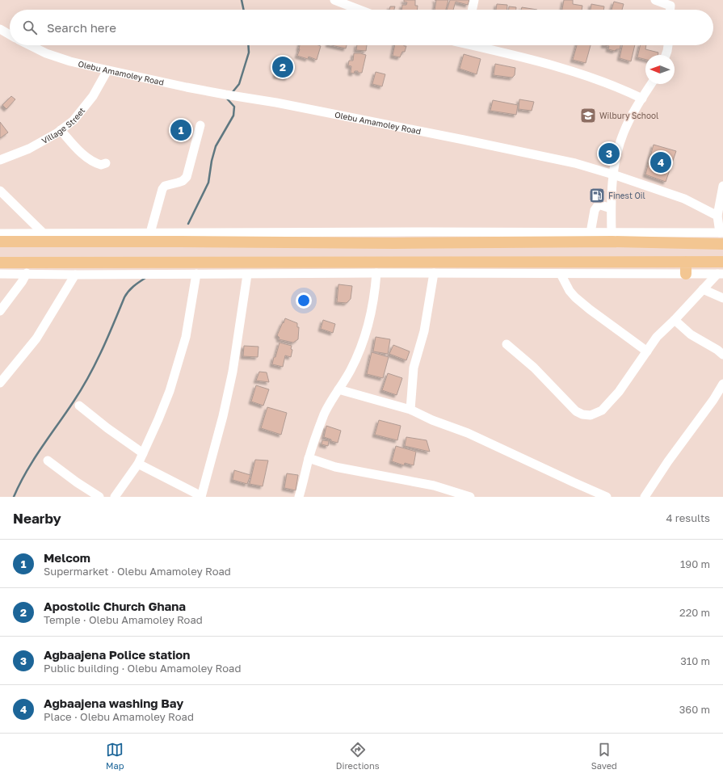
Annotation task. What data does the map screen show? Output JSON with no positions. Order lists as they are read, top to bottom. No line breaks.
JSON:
{"streets":{"street":["Olebu Amamoley Road","Village Street"]},"crossings":[["Olebu Amamoley Road","Village Street"]],"places":{"school or university":["Wilbury School"],"fuel station":["Finest Oil"]},"north":"left","page":{"search":"Search here","pins":["2","1","3","4"],"heading":["Nearby","4 results"],"list":[{"mark":"1","name":"Melcom","note":"Supermarket · Olebu Amamoley Road","value":"190 m"},{"mark":"2","name":"Apostolic Church Ghana","note":"Temple · Olebu Amamoley Road","value":"220 m"},{"mark":"3","name":"Agbaajena Police station","note":"Public building · Olebu Amamoley Road","value":"310 m"},{"mark":"4","name":"Agbaajena washing Bay","note":"Place · Olebu Amamoley Road","value":"360 m"}],"nav":["Map","Directions","Saved"]}}
